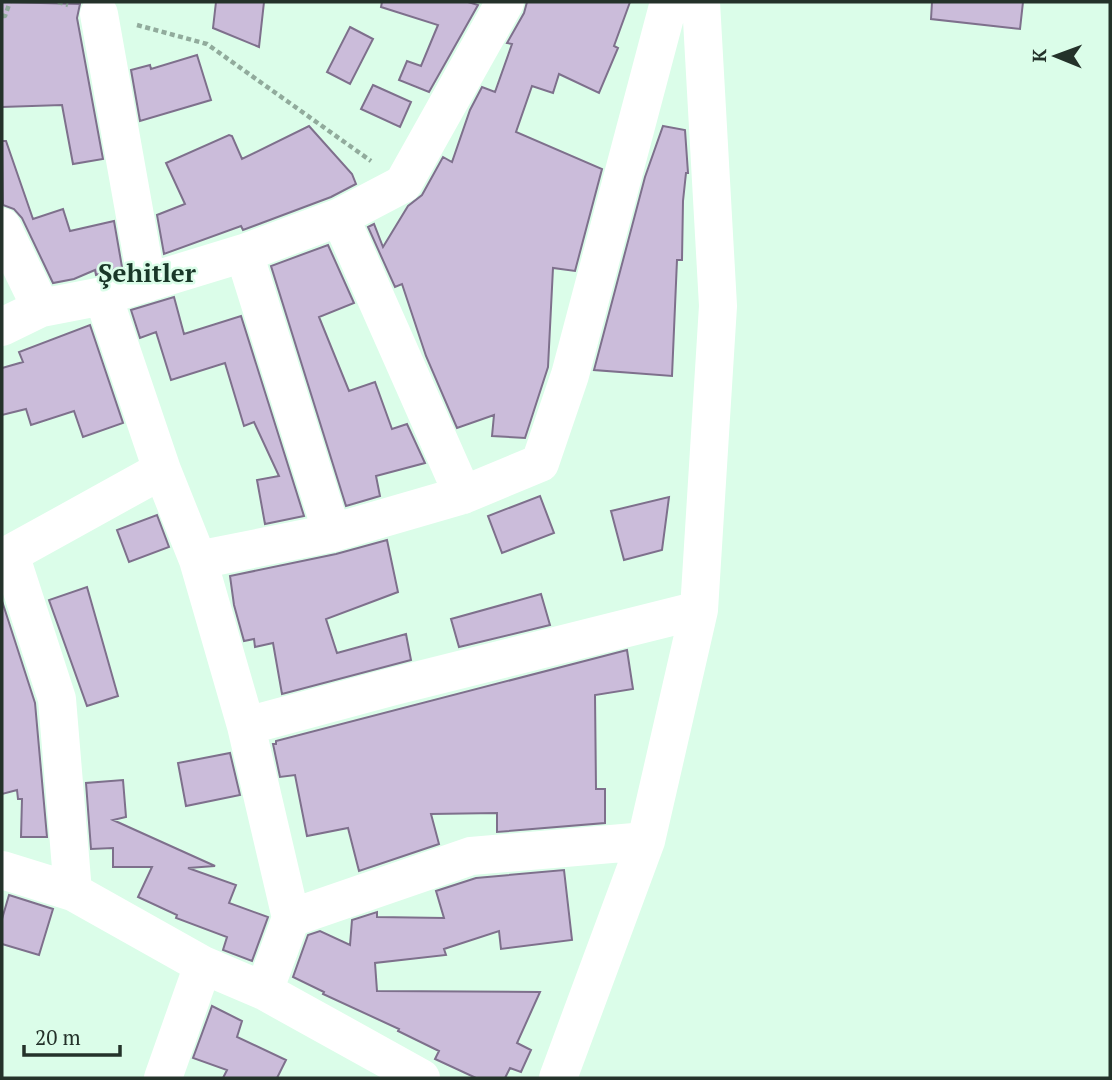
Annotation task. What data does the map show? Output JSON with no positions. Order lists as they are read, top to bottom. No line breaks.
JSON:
{"districts":["Şehitler"],"scale_bar":"20 m","north":"left"}
